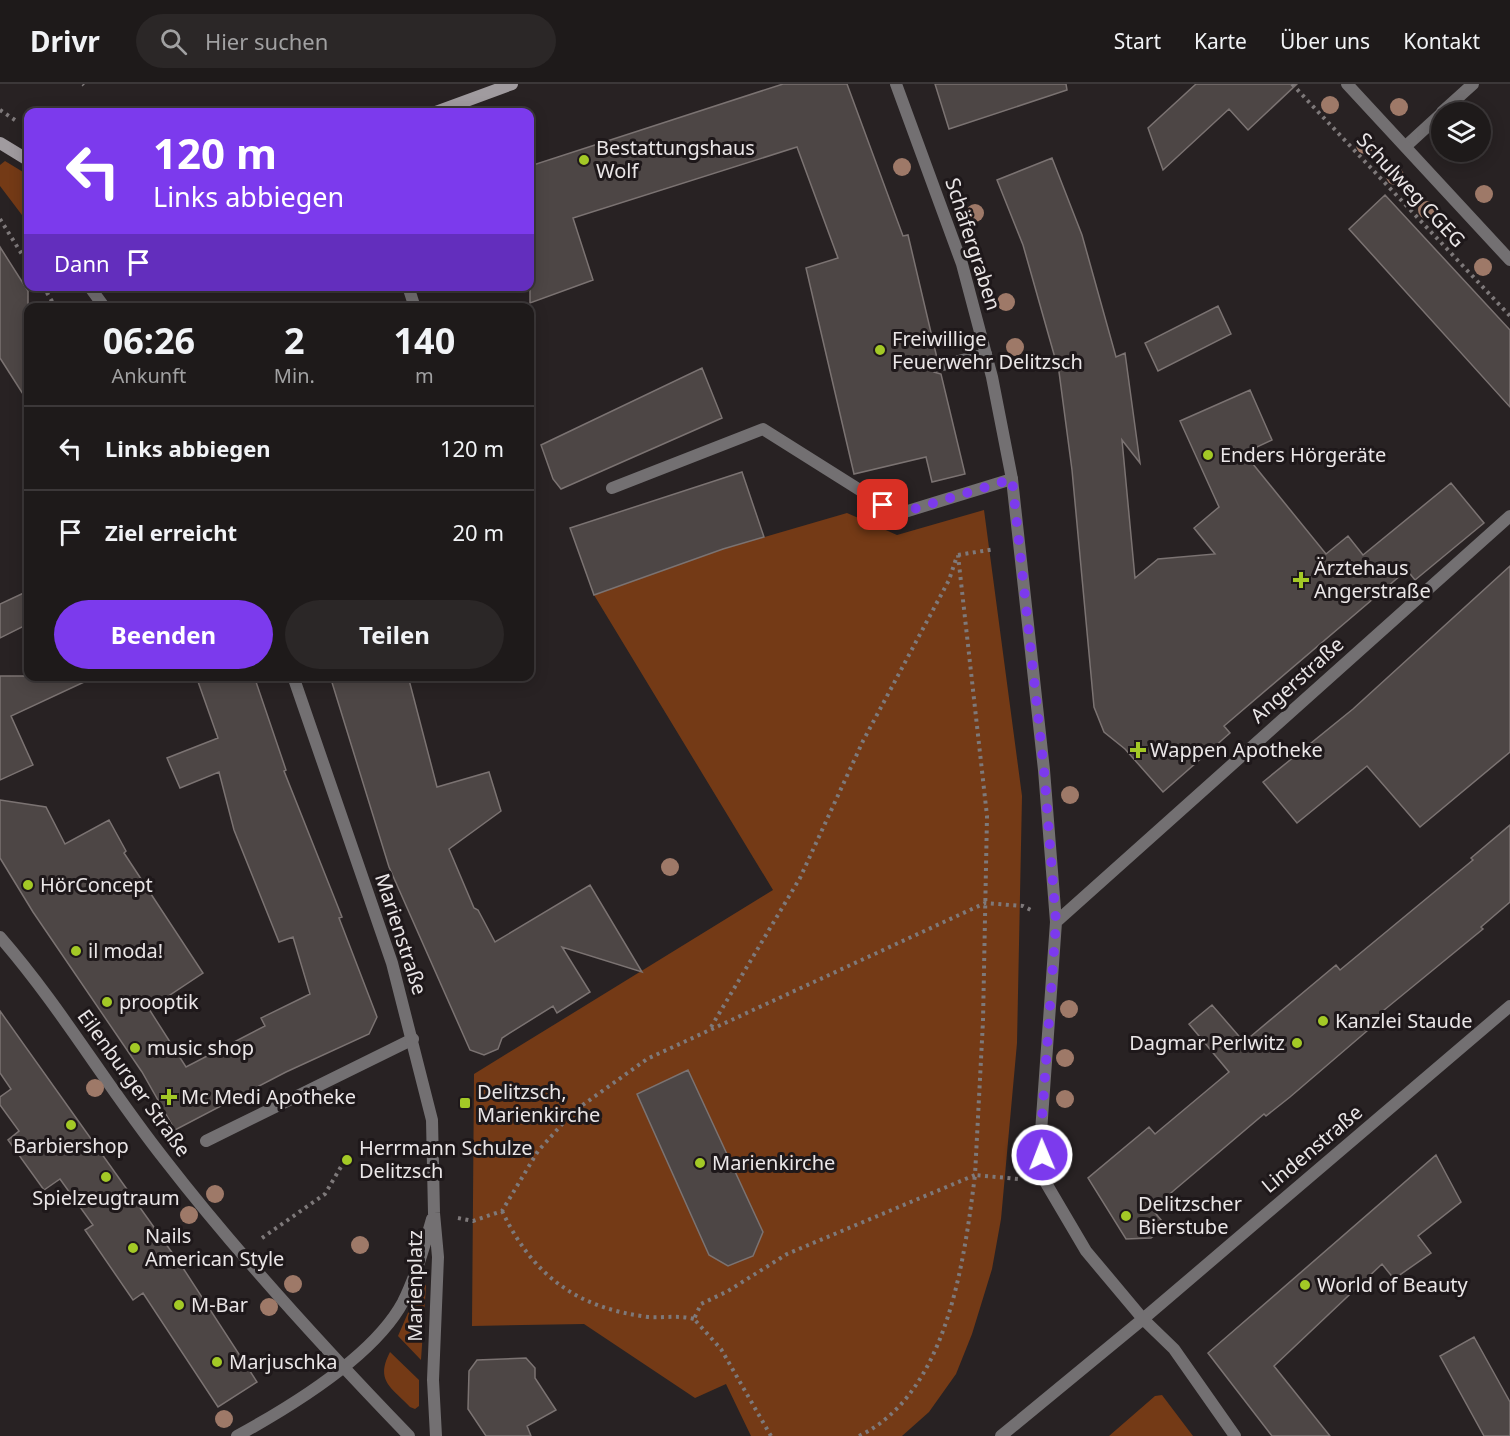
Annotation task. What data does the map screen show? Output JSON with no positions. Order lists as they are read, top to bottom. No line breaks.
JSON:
{"streets":{"street":["Schäfergraben","Angerstraße","Marienstraße","Eilenburger Straße","Lindenstraße","Marienplatz"],"path":["Schulweg CGEG"]},"crossings":[["Schäfergraben","Angerstraße"],["Schäfergraben","Lindenstraße"],["Marienstraße","Marienplatz"],["Eilenburger Straße","Marienplatz"]],"places":{"other":["Bestattungshaus Wolf","Freiwillige Feuerwehr Delitzsch","Enders Hörgeräte","HörConcept","il moda!","prooptik","Kanzlei Staude","Dagmar Perlwitz","music shop","Barbiershop","Herrmann Schulze Delitzsch","Marienkirche","Spielzeugtraum","Delitzscher Bierstube","Nails American Style","World of Beauty","M-Bar","Marjuschka"],"health":["Ärztehaus Angerstraße","Wappen Apotheke","Mc Medi Apotheke"],"transit":["Delitzsch, Marienkirche"]},"page":{"header":"Drivr","search":"Hier suchen","nav":["Start","Karte","Über uns","Kontakt"],"turn":["120 m","Links abbiegen"],"then":"Dann","eta":["06:26","Ankunft","2","Min.","140","m"],"list":[{"name":"Links abbiegen","value":"120 m"},{"name":"Ziel erreicht","value":"20 m"}],"buttons":["Beenden","Teilen"]}}
